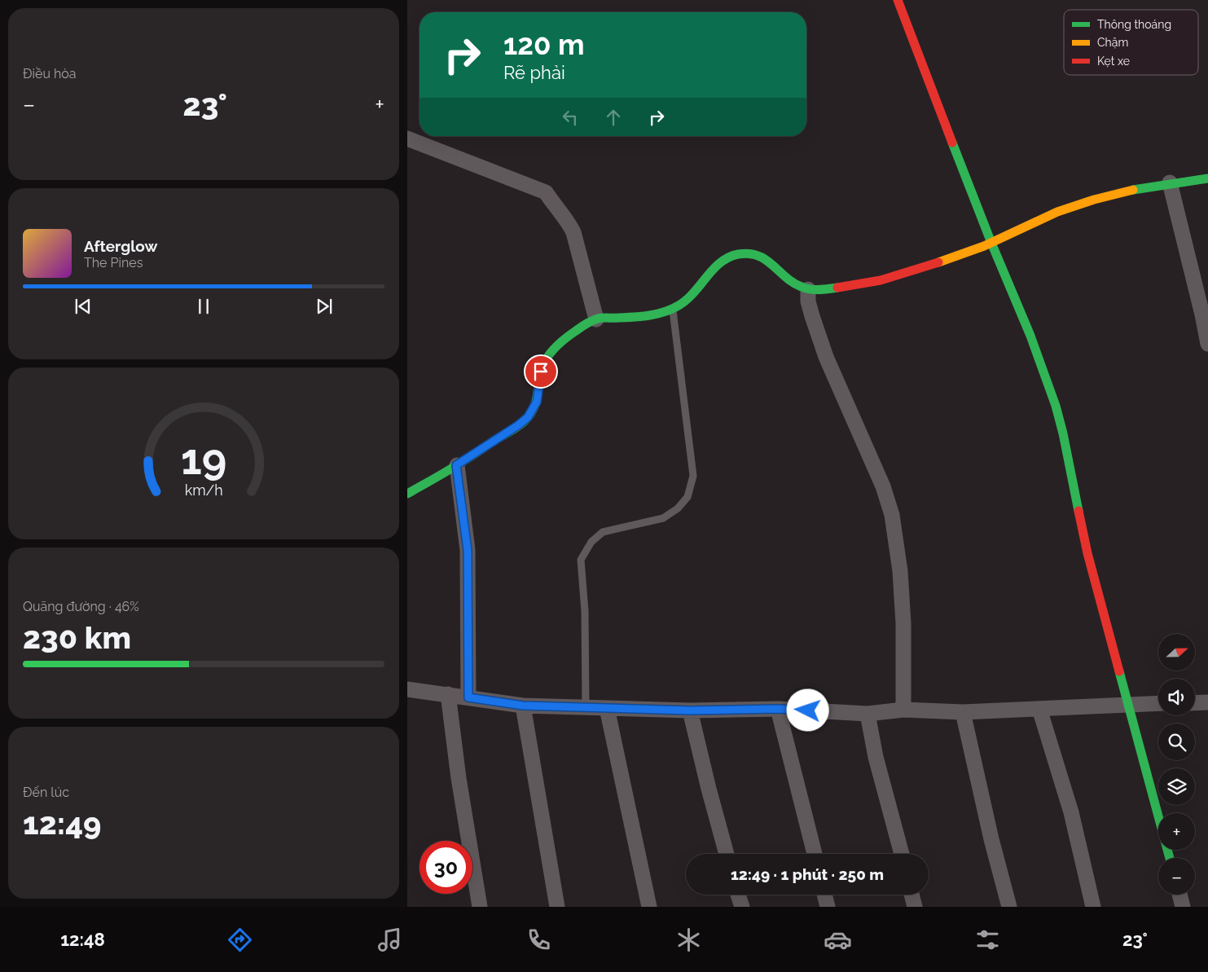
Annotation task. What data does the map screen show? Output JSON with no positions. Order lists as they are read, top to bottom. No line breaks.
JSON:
{"legend":["Thông thoáng","Chậm","Kẹt xe"],"north":"right","page":{"tile":["Điều hòa",["Quãng đường · 46%","230 km"],["Đến lúc","12:49"]],"turn":["120 m","Rẽ phải"],"heat":["−","23°","+"],"song":["Afterglow","The Pines"],"map_buttons":["+","−"],"limit":"30","trip":"12:49 · 1 phút · 250 m","tabs":["12:48","23°"],"gauge":["19","km/h"]}}
